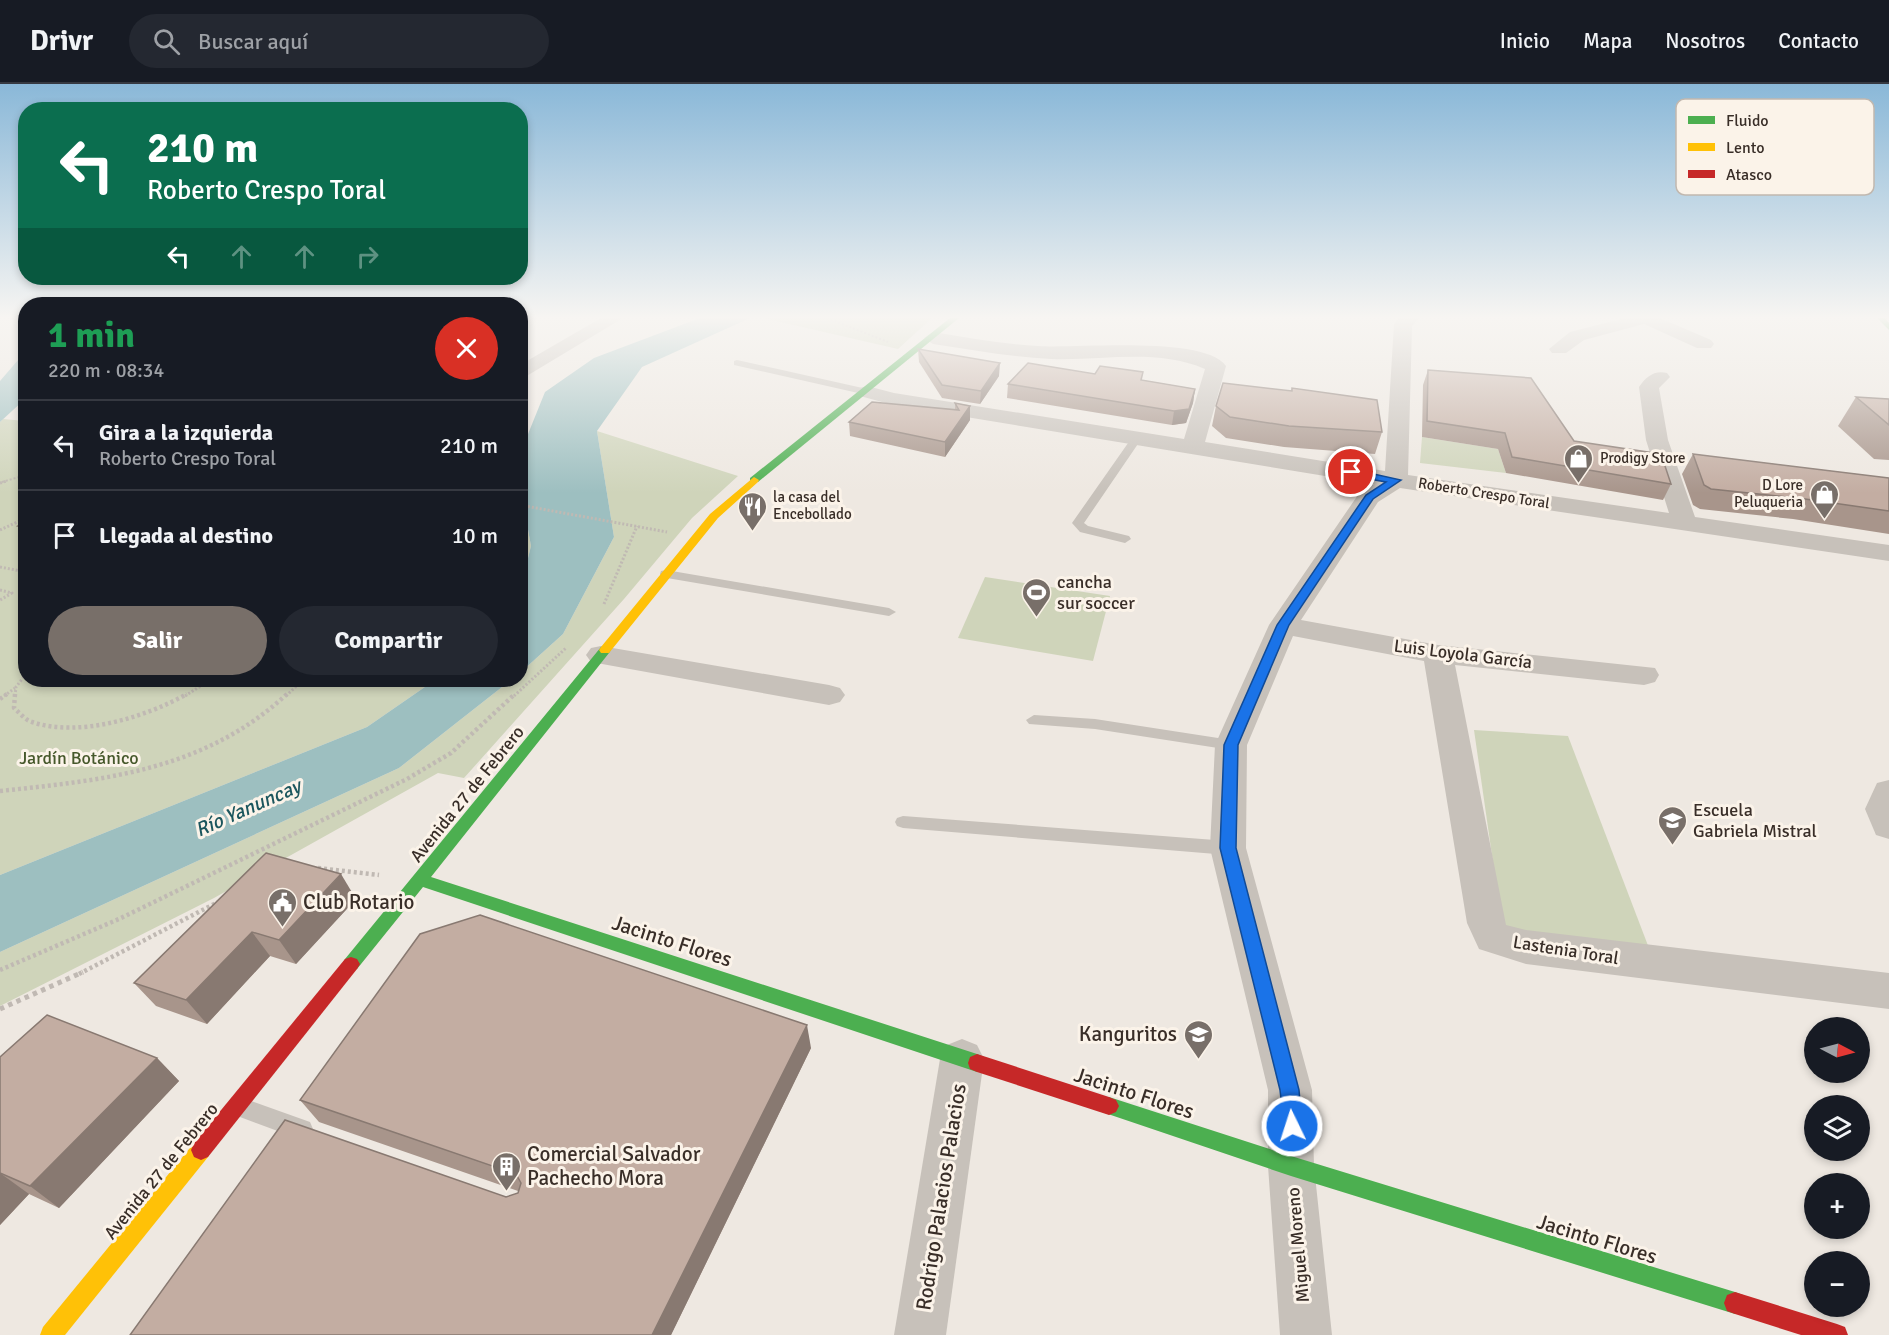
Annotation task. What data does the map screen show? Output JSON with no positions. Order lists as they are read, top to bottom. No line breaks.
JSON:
{"streets":{"street":["Roberto Crespo Toral","Luis Loyola García","Avenida 27 de Febrero","Jacinto Flores","Lastenia Toral","Rodrigo Palacios Palacios","Miguel Moreno"]},"crossings":[["Roberto Crespo Toral","Avenida 27 de Febrero"],["Roberto Crespo Toral","Miguel Moreno"],["Luis Loyola García","Lastenia Toral"],["Luis Loyola García","Miguel Moreno"],["Avenida 27 de Febrero","Jacinto Flores"],["Jacinto Flores","Rodrigo Palacios Palacios"],["Jacinto Flores","Miguel Moreno"]],"water":["Río Yanuncay"],"parks":["Jardín Botánico"],"places":{"shop":["Prodigy Store","D Lore Peluqueria"],"restaurant":["la casa del Encebollado"],"sports":["cancha sur soccer"],"school or university":["Escuela Gabriela Mistral","Kanguritos"],"public building":["Club Rotario"],"building":["Comercial Salvador Pachecho Mora"]},"legend":["Fluido","Lento","Atasco"],"north":"right","page":{"header":"Drivr","search":"Buscar aquí","nav":["Inicio","Mapa","Nosotros","Contacto"],"turn":["210 m","Roberto Crespo Toral"],"heading":["1 min","220 m · 08:34"],"list":[{"name":"Gira a la izquierda","note":"Roberto Crespo Toral","value":"210 m"},{"name":"Llegada al destino","value":"10 m"}],"buttons":["Salir","Compartir"],"map_buttons":["+","−"]}}
